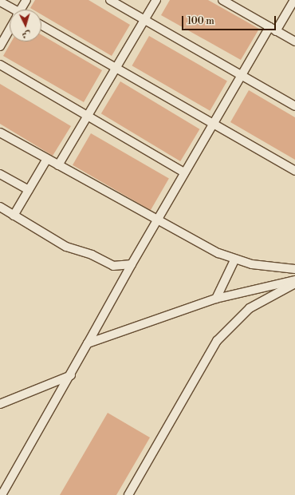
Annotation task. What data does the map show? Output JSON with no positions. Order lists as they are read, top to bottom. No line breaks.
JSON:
{"scale_bar":"100 m","north":"bottom"}
